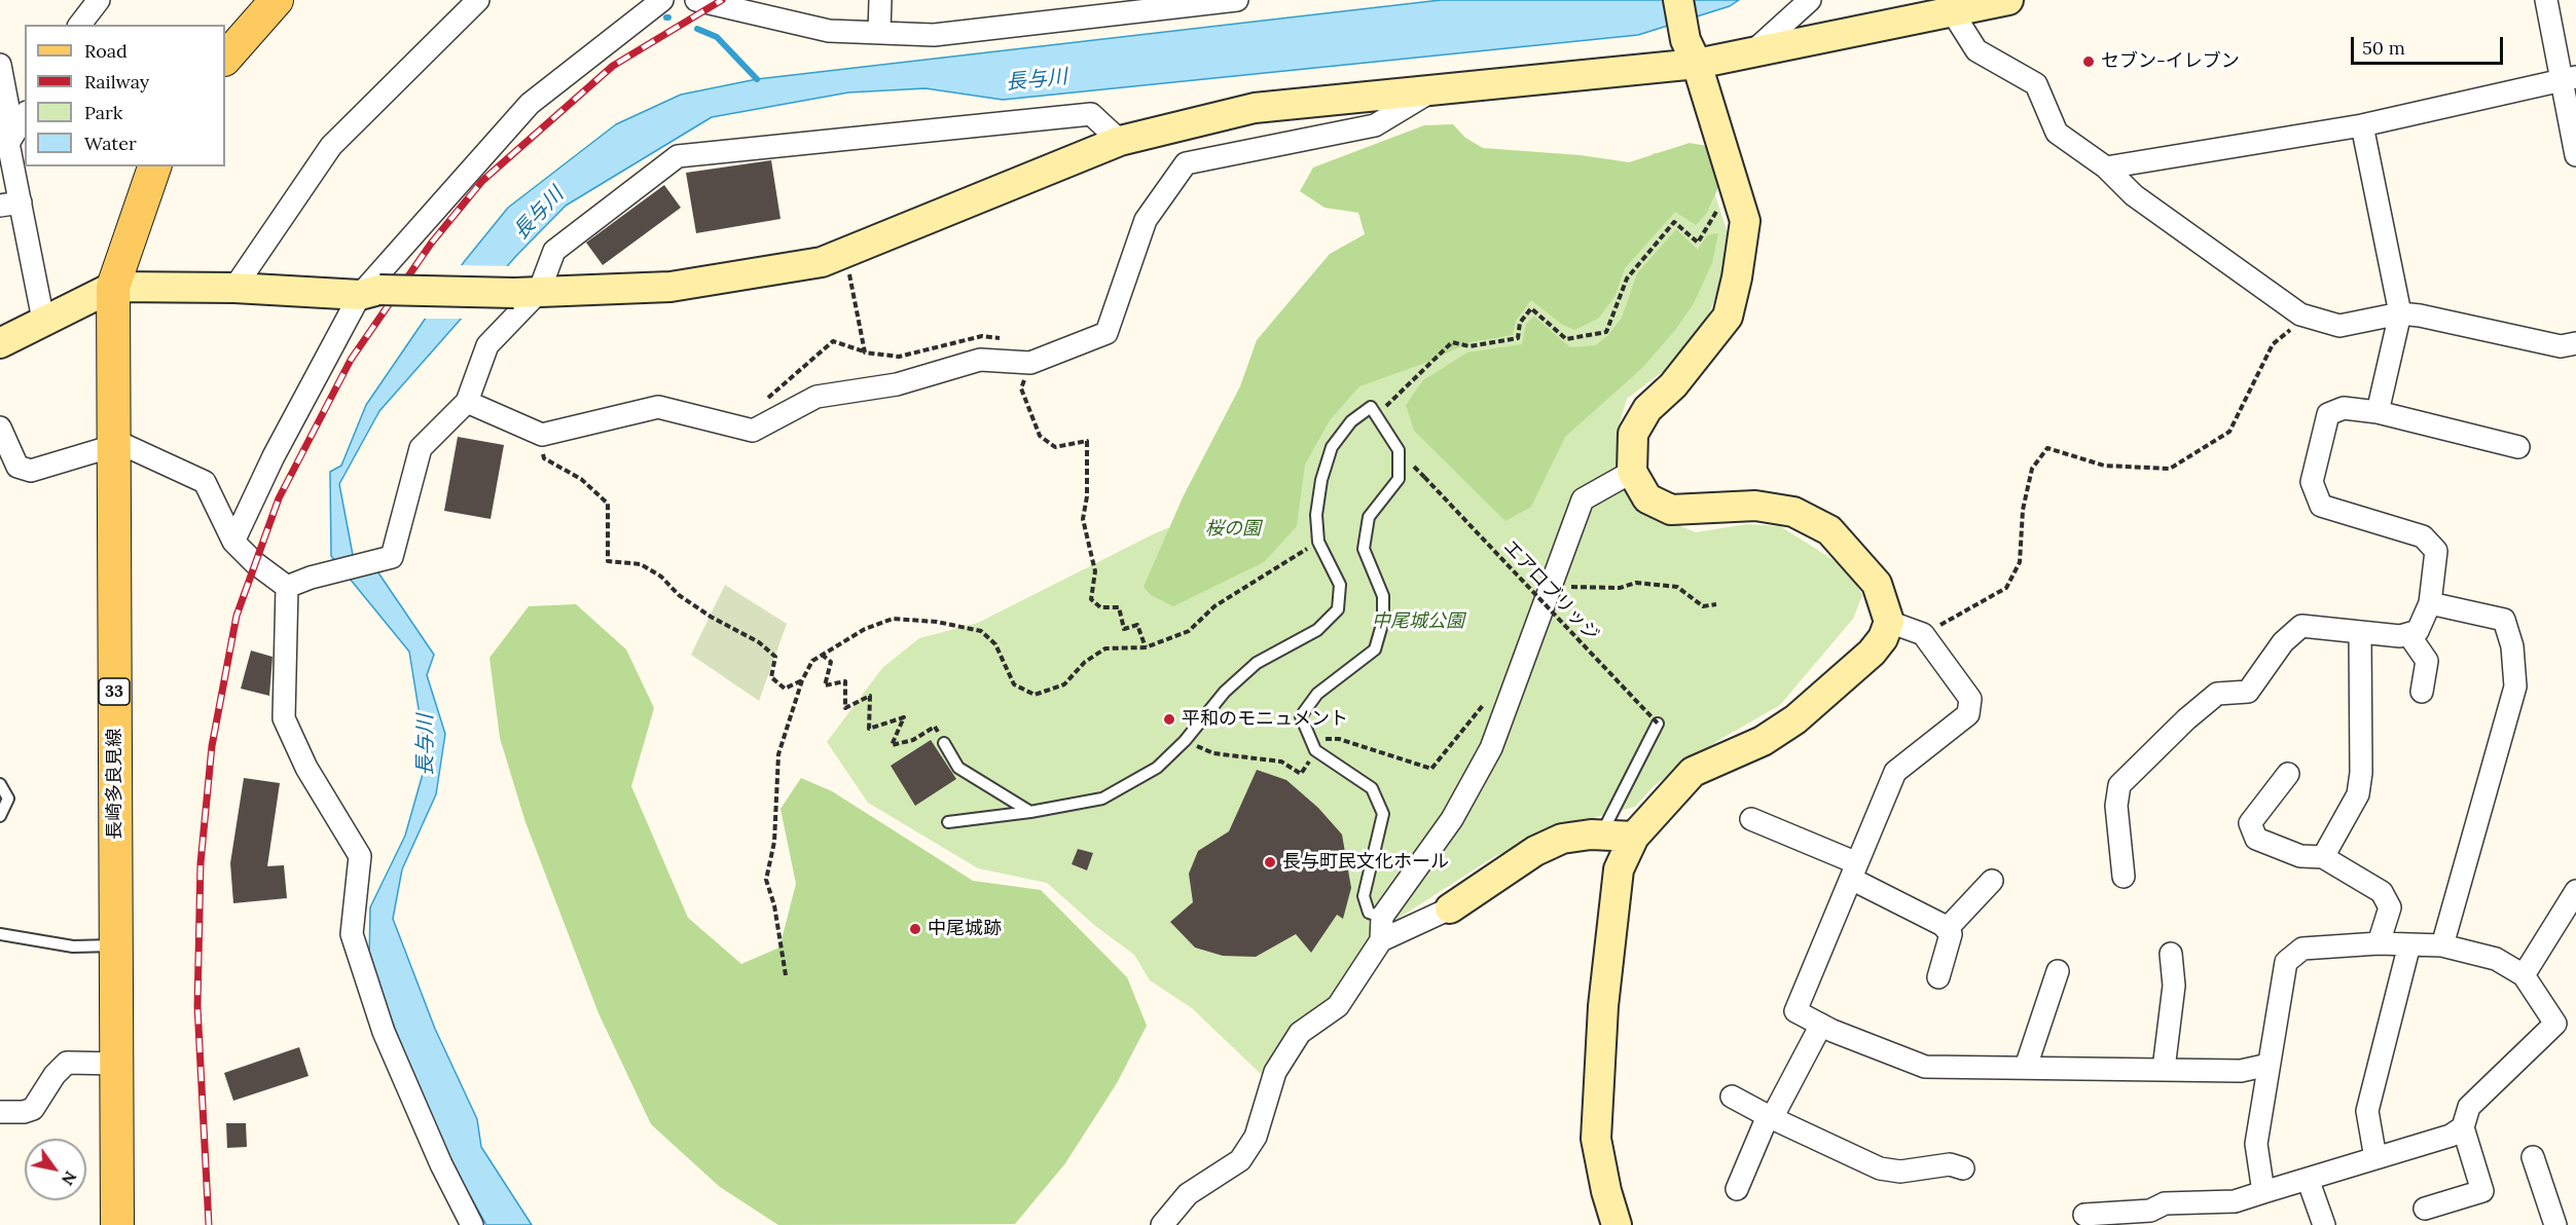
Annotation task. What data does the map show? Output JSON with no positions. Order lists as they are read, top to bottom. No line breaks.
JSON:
{"streets":{"main road":["33","長崎多良見線"],"path":["エアロブリッジ"]},"water":["長与川"],"parks":["桜の園","中尾城公園"],"places":["セブン-イレブン","平和のモニュメント","長与町民文化ホール","中尾城跡"],"legend":["Road","Railway","Park","Water"],"scale_bar":"50 m","north":"bottom right"}
